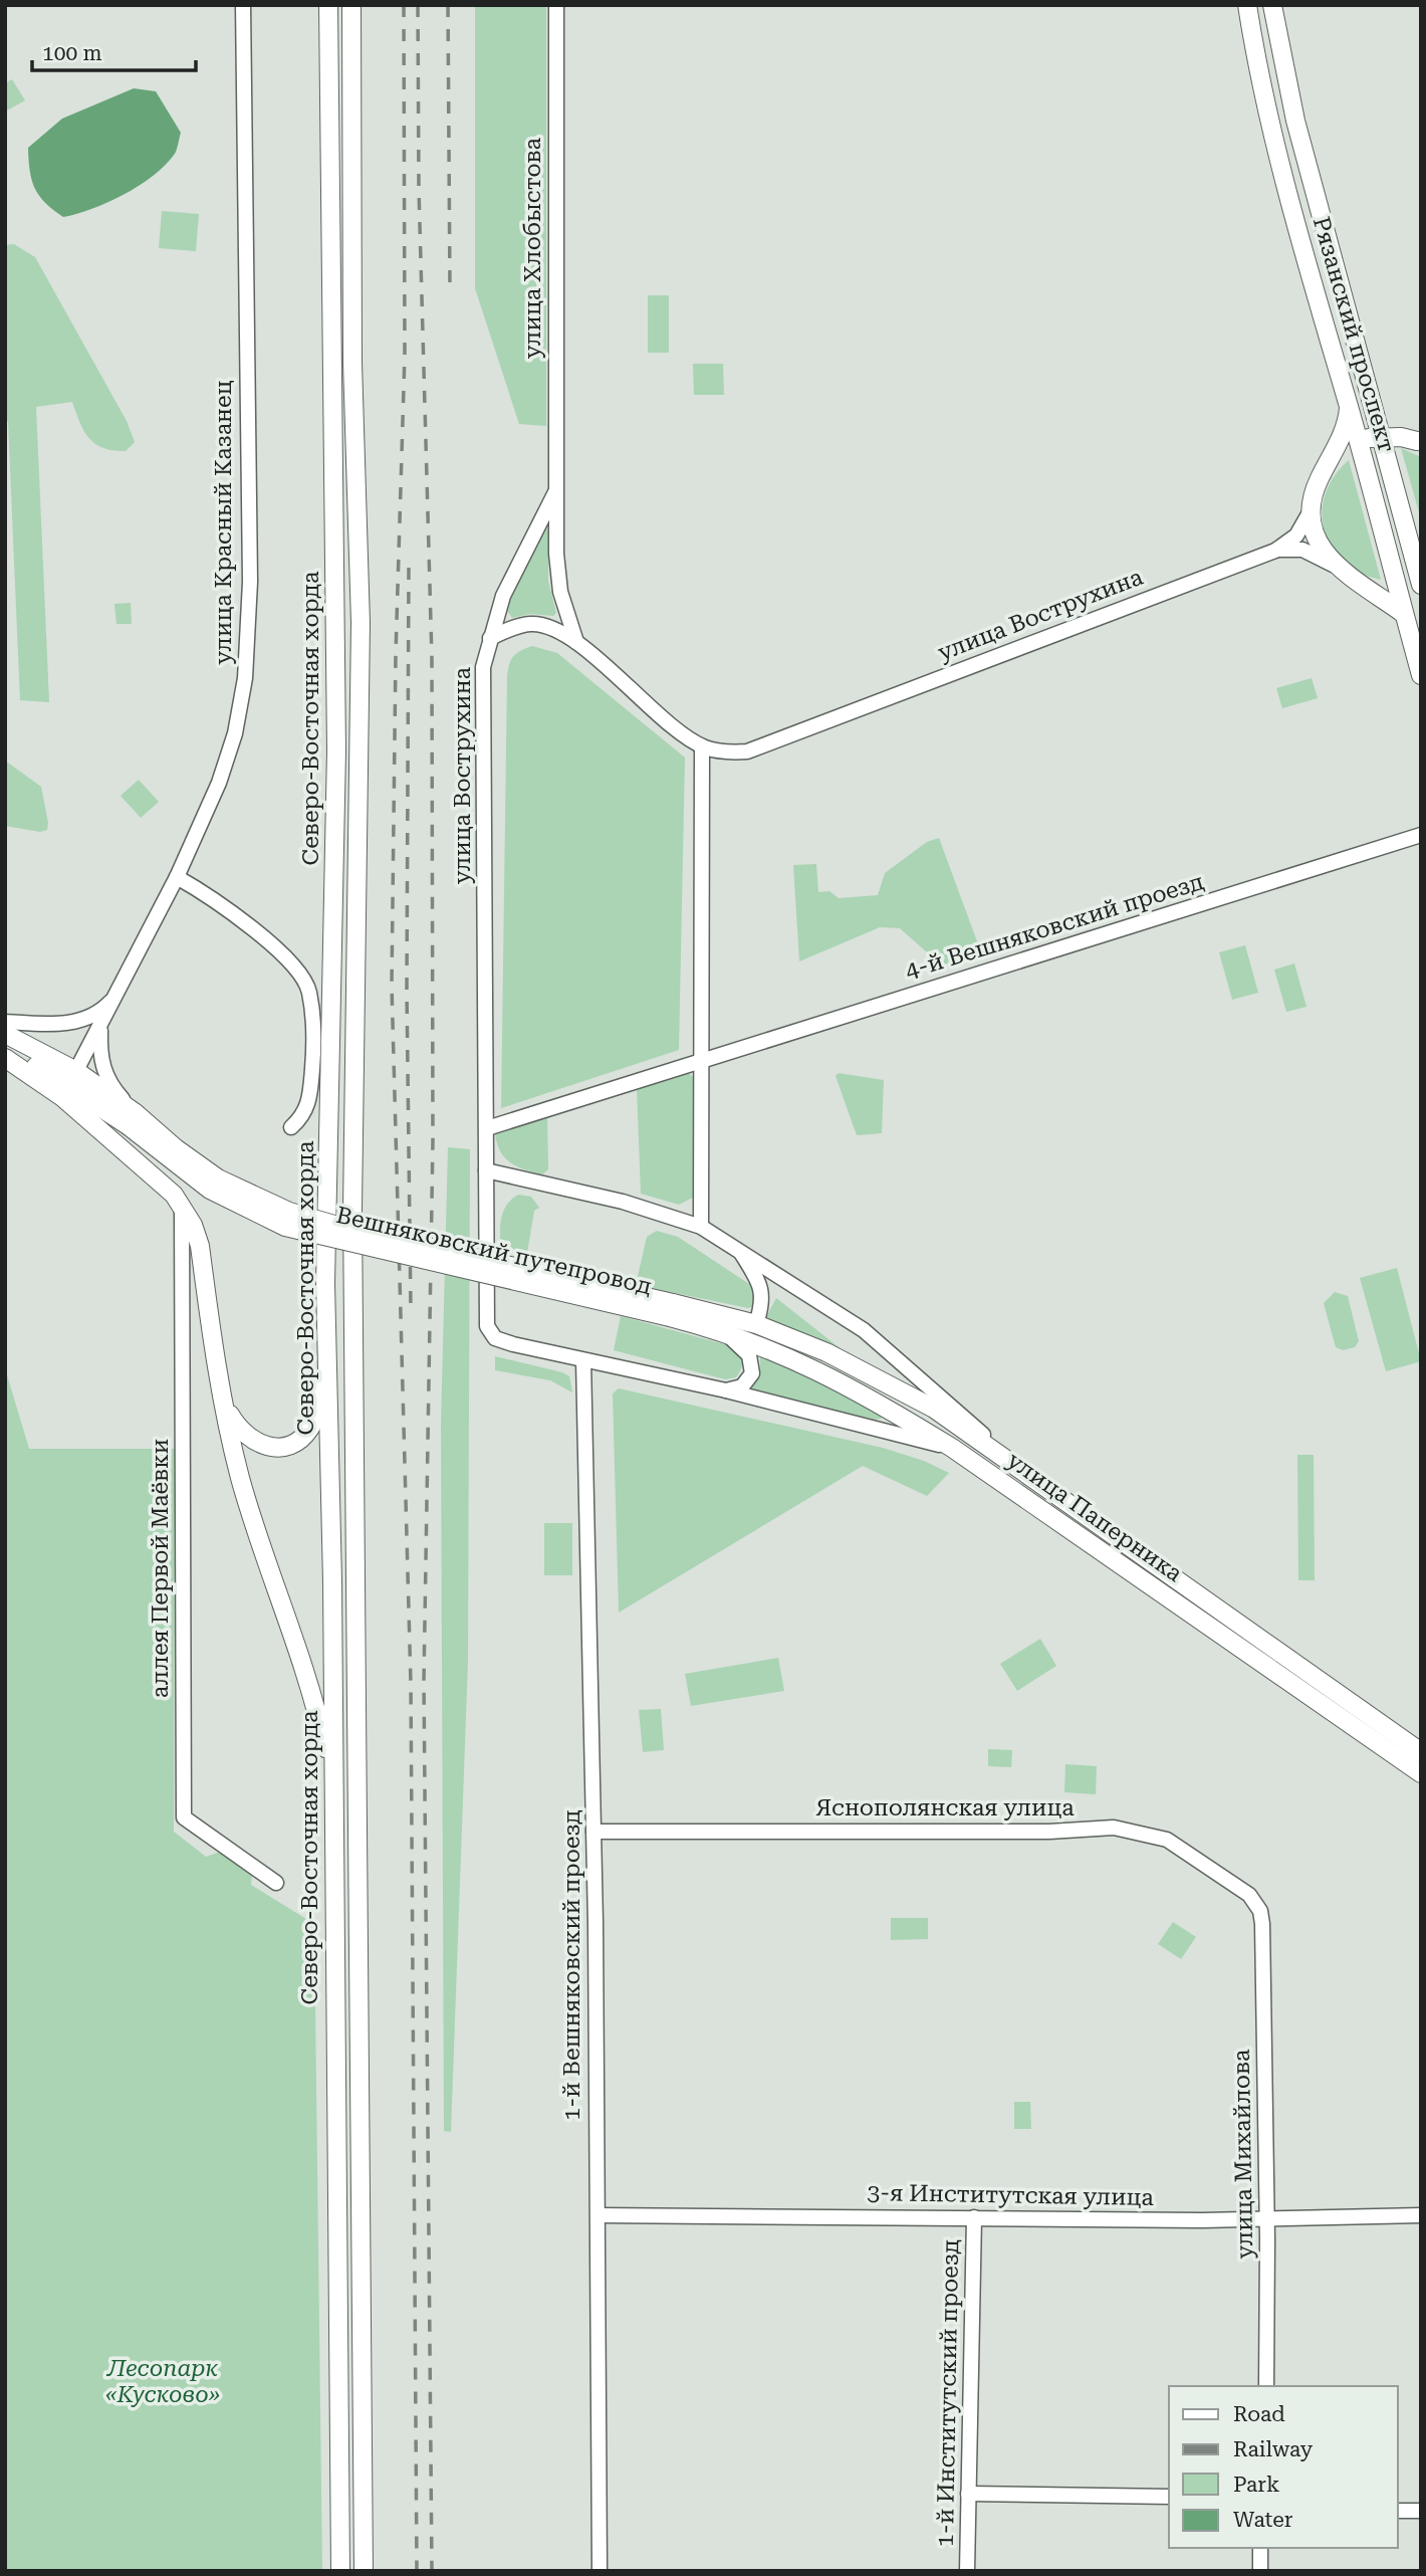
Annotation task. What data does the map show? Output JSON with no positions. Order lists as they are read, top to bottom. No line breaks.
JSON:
{"streets":{"main road":["Рязанский проспект","Северо-Восточная хорда","Вешняковский путепровод","улица Паперника"],"street":["улица Хлобыстова","улица Красный Казанец","улица Вострухина","4-й Вешняковский проезд","аллея Первой Маёвки","Яснополянская улица","1-й Вешняковский проезд","улица Михайлова","3-я Институтская улица","1-й Институтский проезд"]},"crossings":[["улица Хлобыстова","улица Вострухина"],["улица Красный Казанец","Вешняковский путепровод"],["улица Вострухина","4-й Вешняковский проезд"],["улица Вострухина","улица Паперника"],["улица Вострухина","1-й Вешняковский проезд"],["Вешняковский путепровод","улица Паперника"],["Яснополянская улица","1-й Вешняковский проезд"],["Яснополянская улица","улица Михайлова"],["1-й Вешняковский проезд","3-я Институтская улица"],["улица Михайлова","3-я Институтская улица"],["3-я Институтская улица","1-й Институтский проезд"]],"parks":["Лесопарк «Кусково»"],"legend":["Road","Railway","Park","Water"],"scale_bar":"100 m"}
